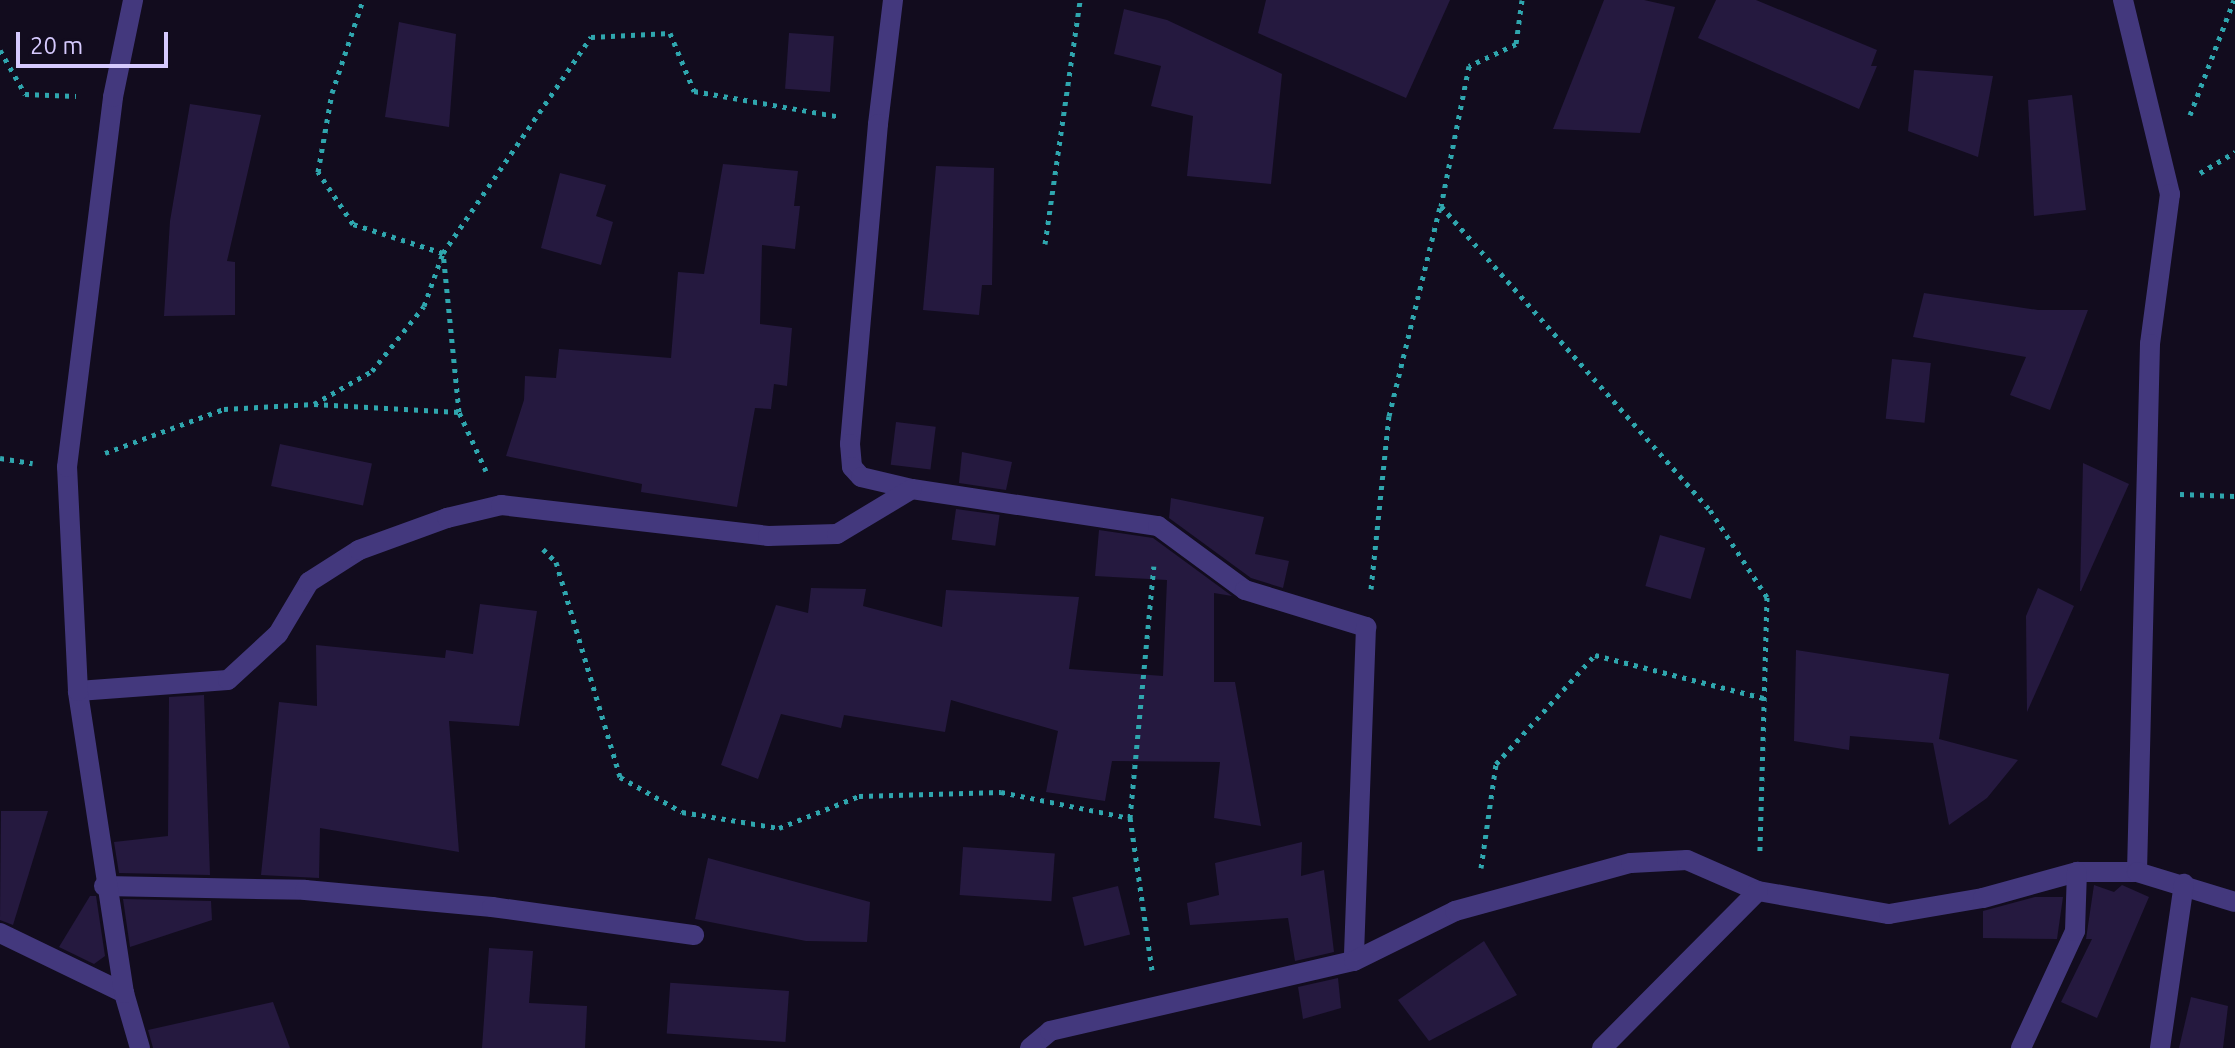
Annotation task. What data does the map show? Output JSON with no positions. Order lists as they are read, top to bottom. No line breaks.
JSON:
{"scale_bar":"20 m"}
